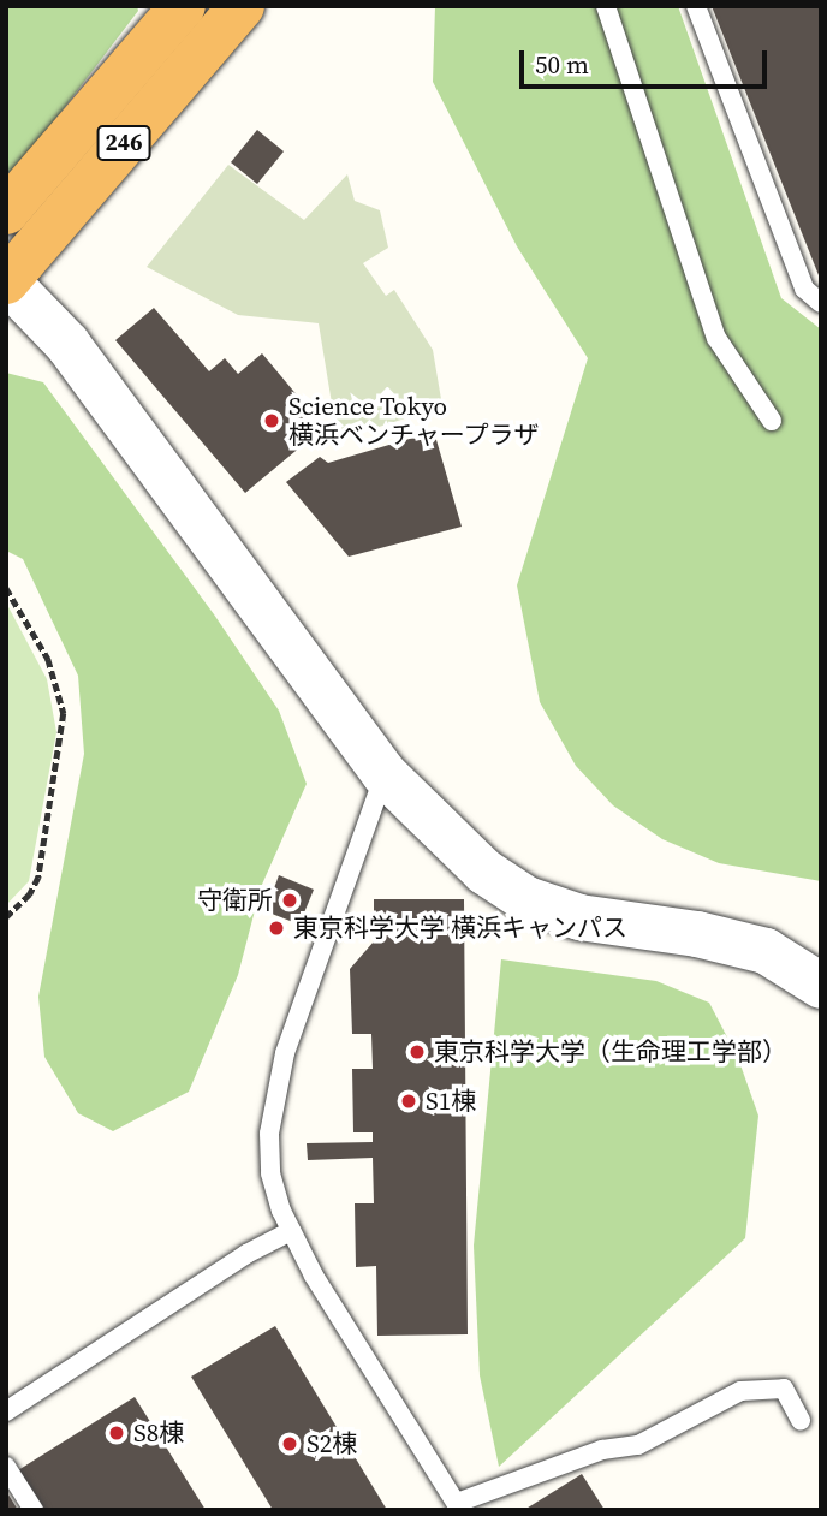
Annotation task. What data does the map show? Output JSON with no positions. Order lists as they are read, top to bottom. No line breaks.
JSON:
{"streets":{"highway":["246"]},"places":["Science Tokyo 横浜ベンチャープラザ","守衛所","東京科学大学 横浜キャンパス","東京科学大学（生命理工学部）","S1棟","S8棟","S2棟"],"scale_bar":"50 m"}
